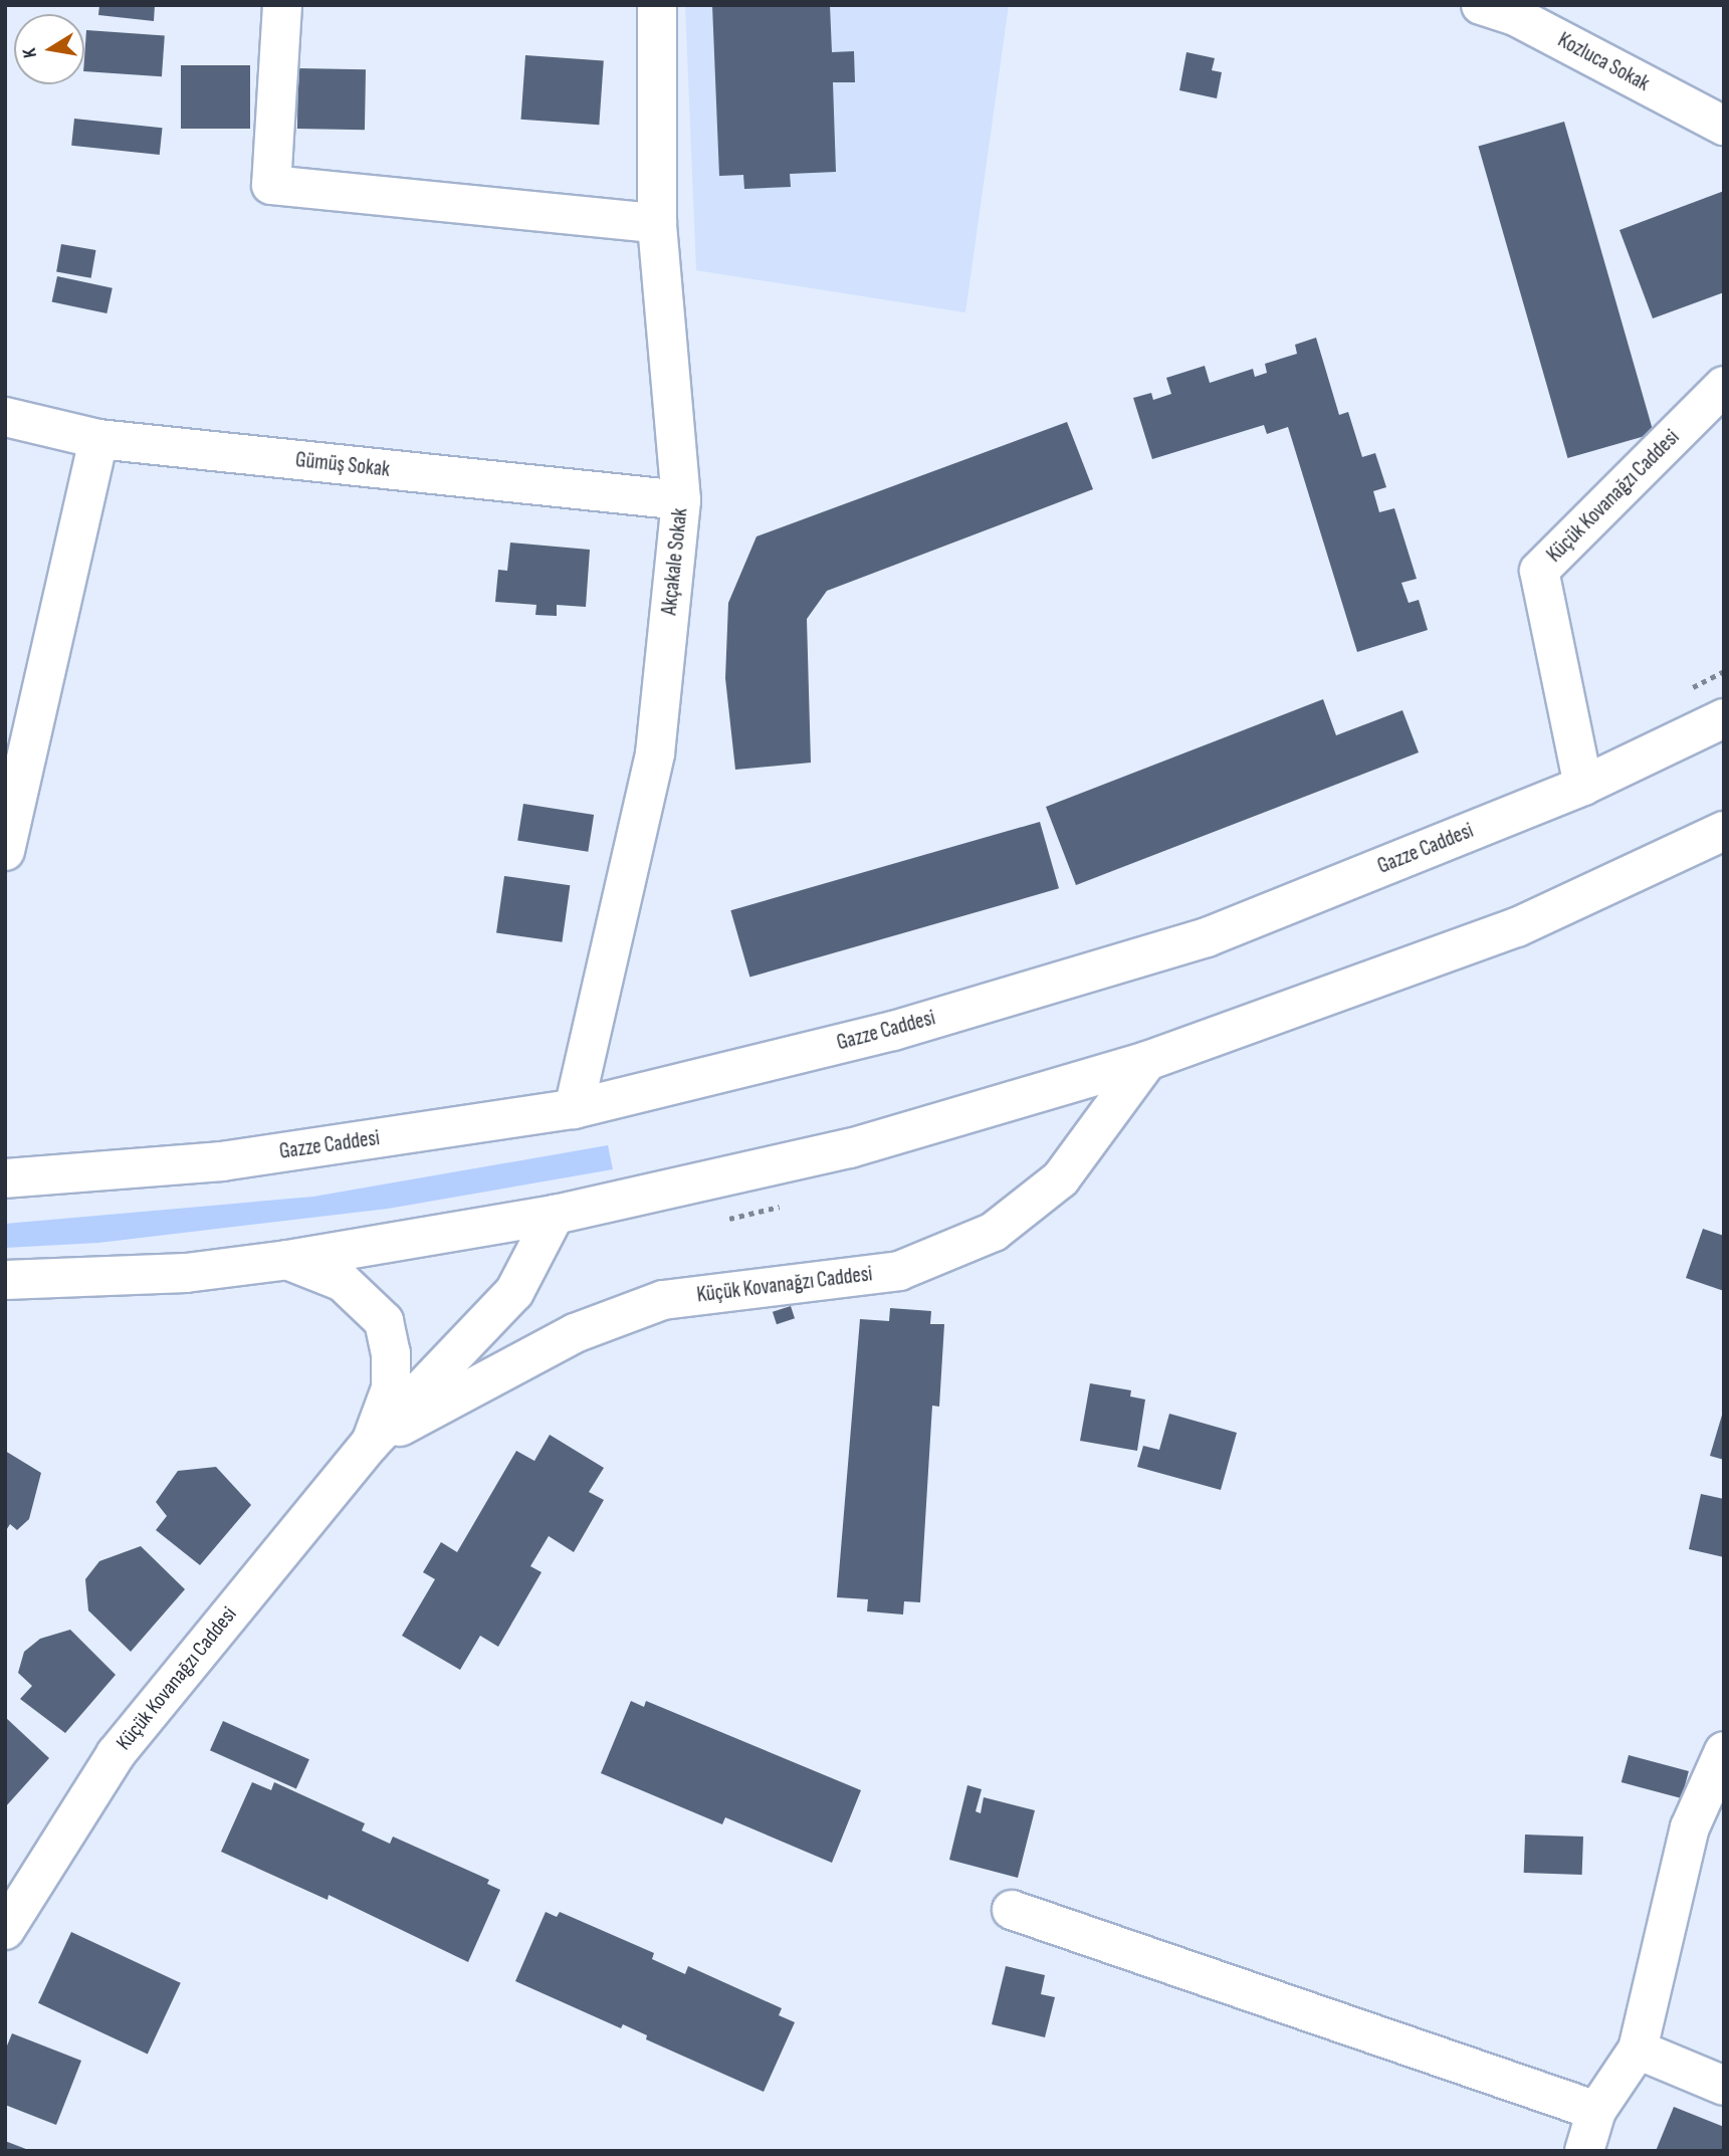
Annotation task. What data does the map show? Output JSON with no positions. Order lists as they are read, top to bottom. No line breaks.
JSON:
{"streets":{"street":["Kozluca Sokak","Gümüş Sokak","Küçük Kovanağzı Caddesi","Akçakale Sokak","Gazze Caddesi"]},"crossings":[["Gümüş Sokak","Akçakale Sokak"],["Küçük Kovanağzı Caddesi","Gazze Caddesi"],["Akçakale Sokak","Gazze Caddesi"]],"north":"left"}
